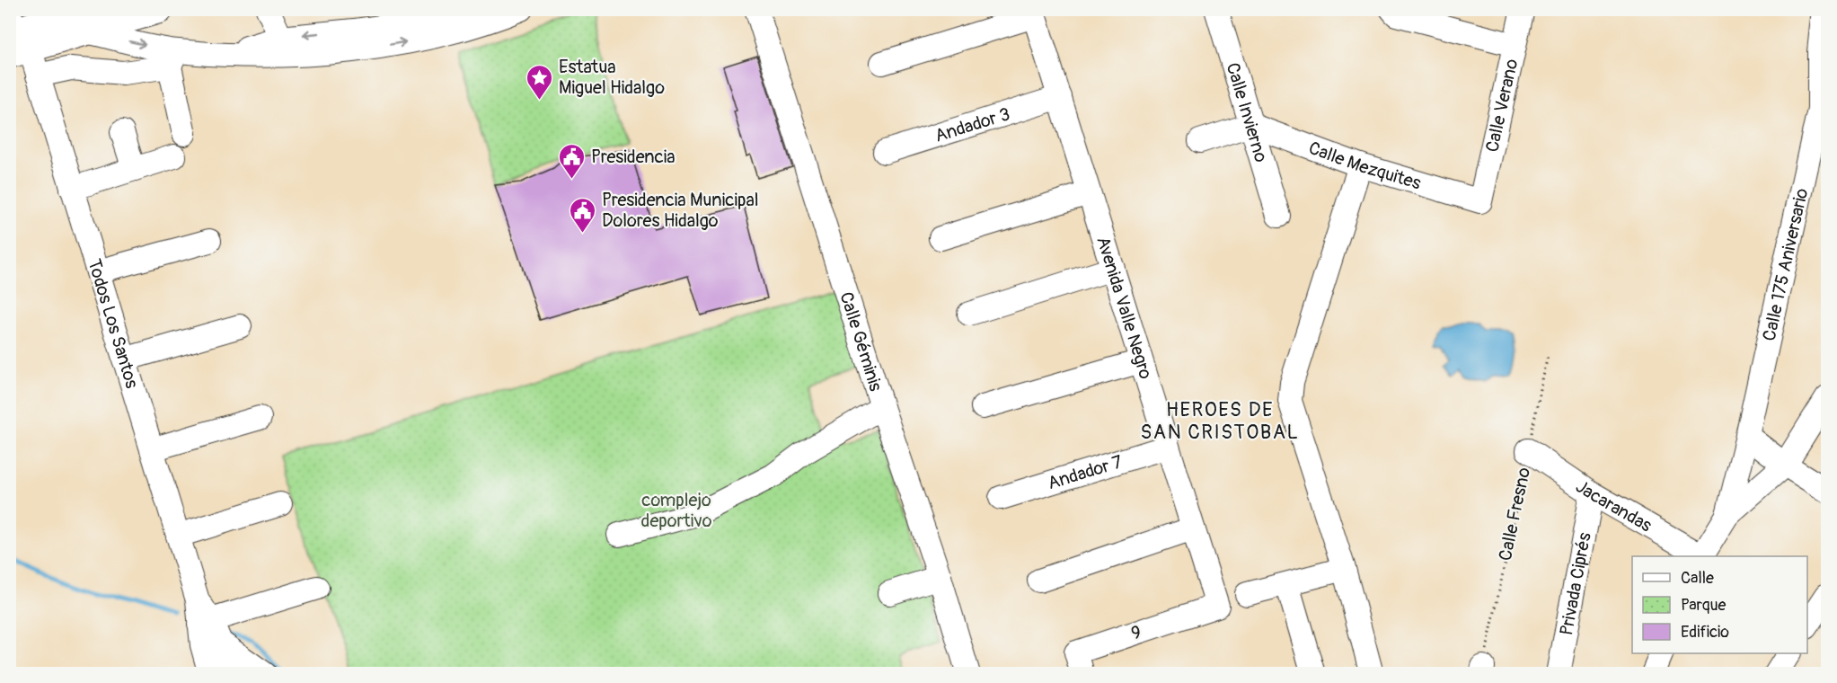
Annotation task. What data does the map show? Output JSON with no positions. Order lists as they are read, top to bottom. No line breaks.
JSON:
{"streets":{"street":["Calle Verano","Calle Invierno","Andador 3","Calle Mezquites","Calle 175 Aniversario","Avenida Valle Negro","Todos Los Santos","Calle Géminis","Andador 7","Jacarandas","Privada Ciprés","9"],"path":["Calle Fresno"]},"crossings":[["Calle Verano","Calle Mezquites"],["Calle Invierno","Calle Mezquites"],["Andador 3","Avenida Valle Negro"],["Avenida Valle Negro","Andador 7"],["Avenida Valle Negro","9"],["Jacarandas","Calle Fresno"],["Jacarandas","Privada Ciprés"]],"districts":["HEROES DE SAN CRISTOBAL"],"parks":["complejo deportivo"],"places":{"place":["Estatua Miguel Hidalgo"],"public building":["Presidencia","Presidencia Municipal Dolores Hidalgo"]},"legend":["Calle","Parque","Edificio"]}
